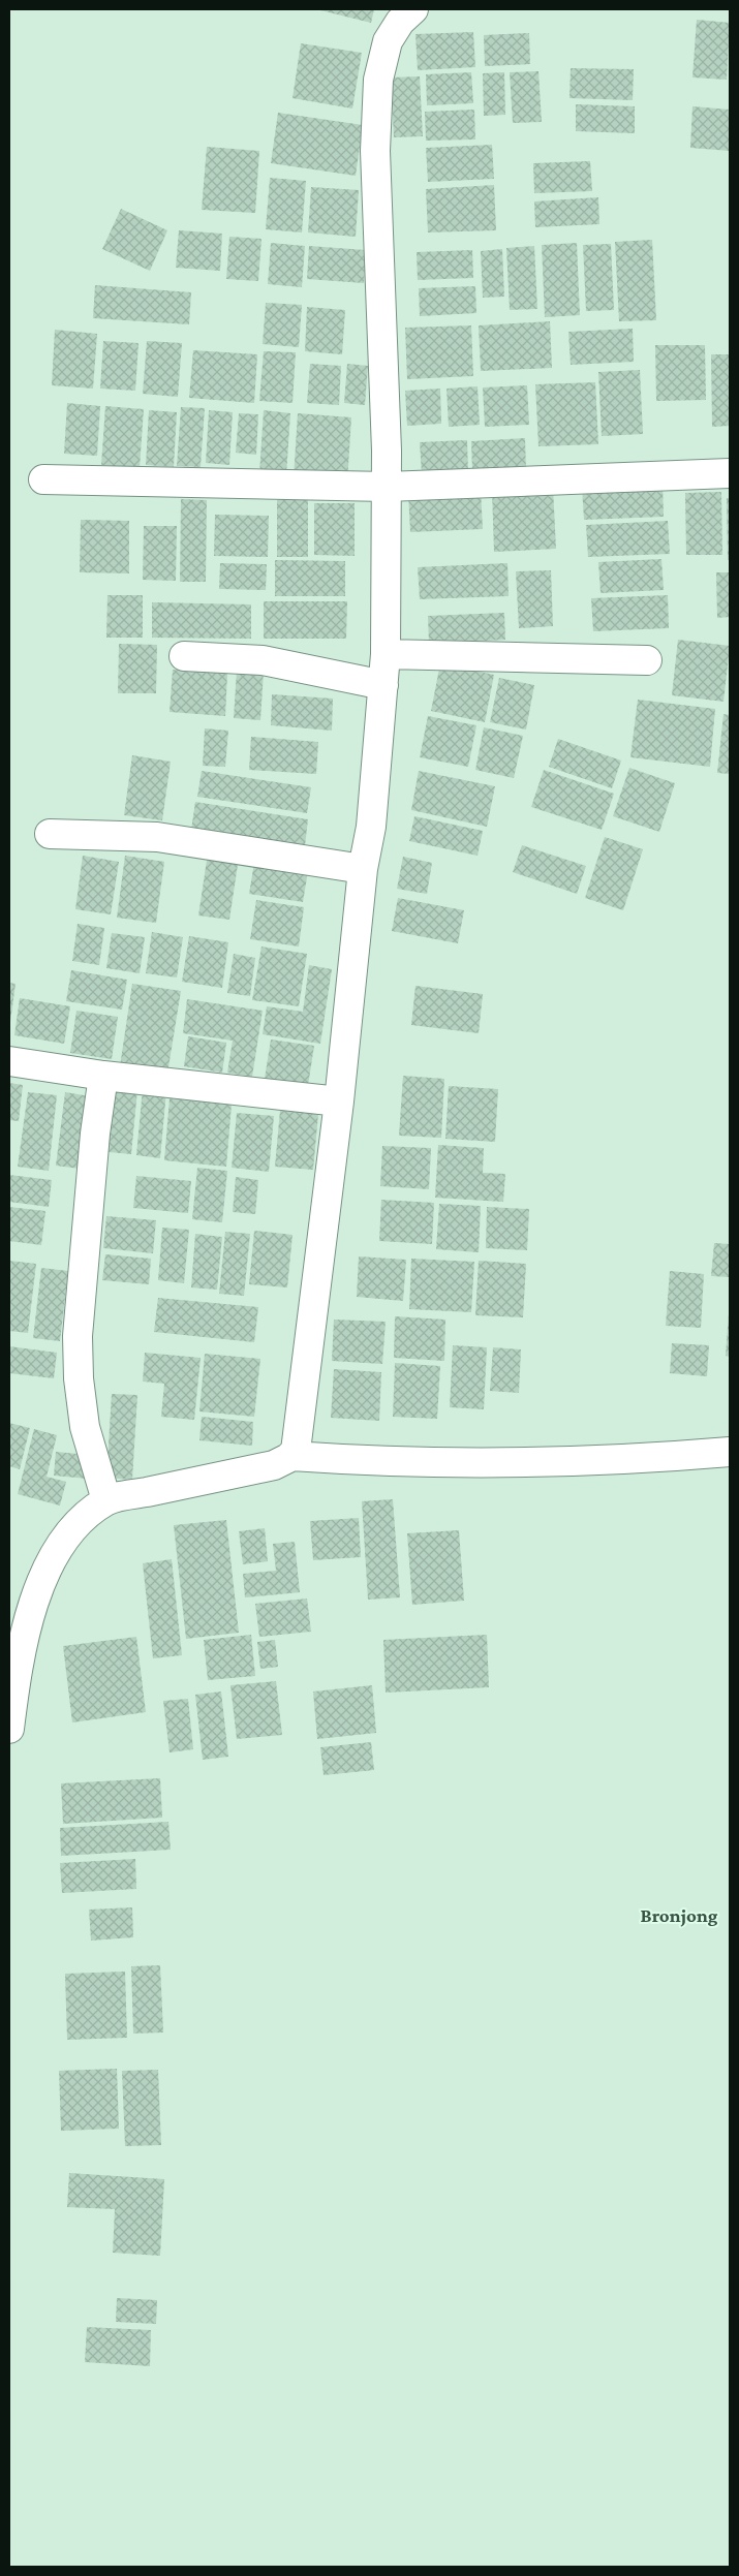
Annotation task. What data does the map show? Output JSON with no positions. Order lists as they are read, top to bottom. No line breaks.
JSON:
{"districts":["Bronjong"]}
